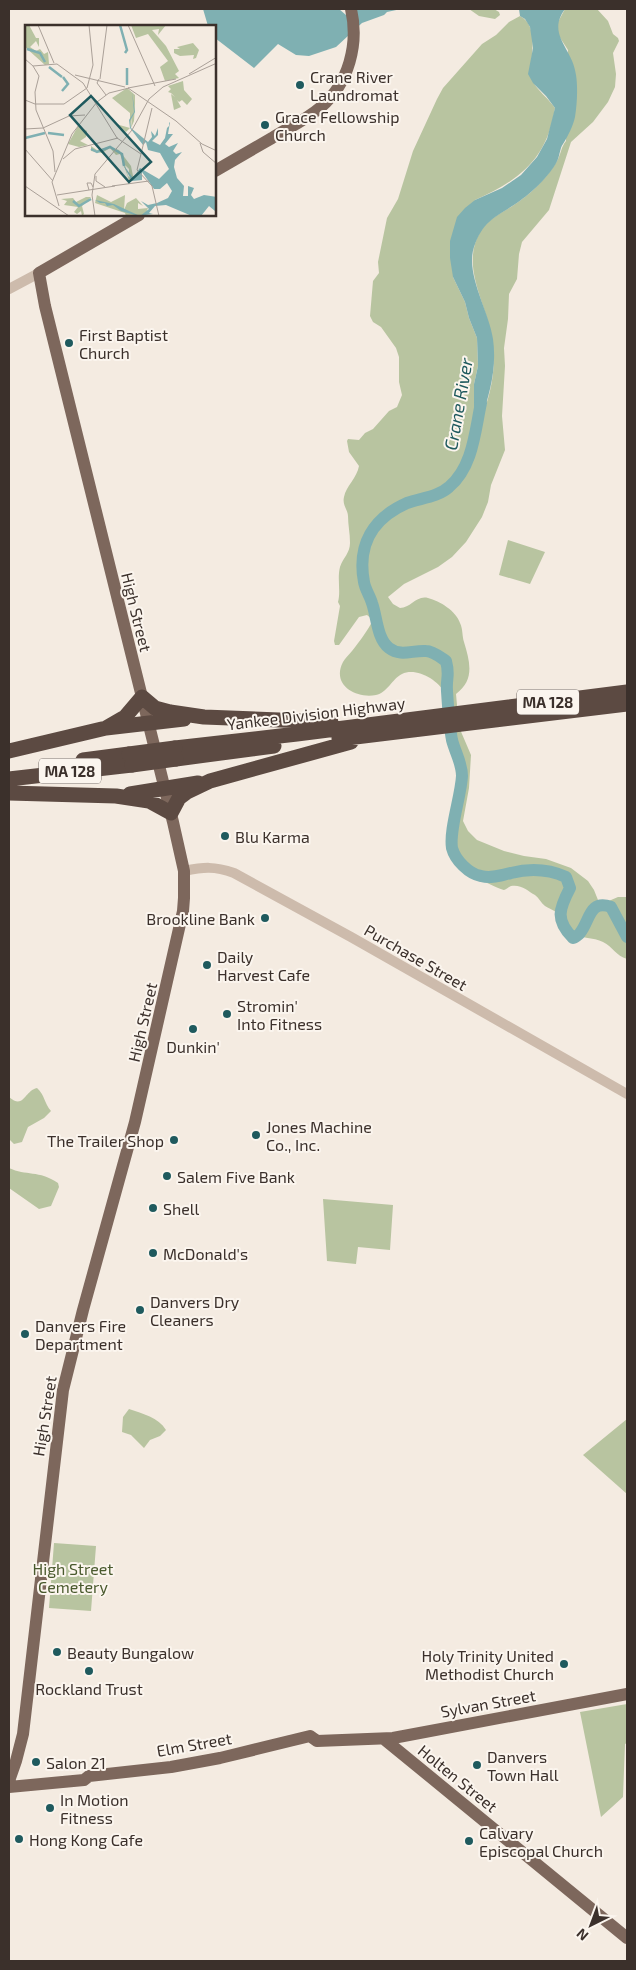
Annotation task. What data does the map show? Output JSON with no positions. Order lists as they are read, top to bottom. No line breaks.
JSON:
{"streets":{"highway":["MA 128","Yankee Division Highway"],"main road":["High Street","Sylvan Street","Elm Street","Holten Street"],"street":["Purchase Street"]},"crossings":[["High Street","Purchase Street"],["Sylvan Street","Elm Street"],["Sylvan Street","Holten Street"],["Elm Street","Holten Street"]],"water":["Crane River"],"parks":["High Street Cemetery"],"places":["Crane River Laundromat","Grace Fellowship Church","First Baptist Church","Blu Karma","Brookline Bank","Daily Harvest Cafe","Stromin' Into Fitness","Dunkin'","Jones Machine Co., Inc.","The Trailer Shop","Salem Five Bank","Shell","McDonald's","Danvers Dry Cleaners","Danvers Fire Department","Beauty Bungalow","Holy Trinity United Methodist Church","Rockland Trust","Salon 21","Danvers Town Hall","In Motion Fitness","Hong Kong Cafe","Calvary Episcopal Church"],"north":"bottom left"}
